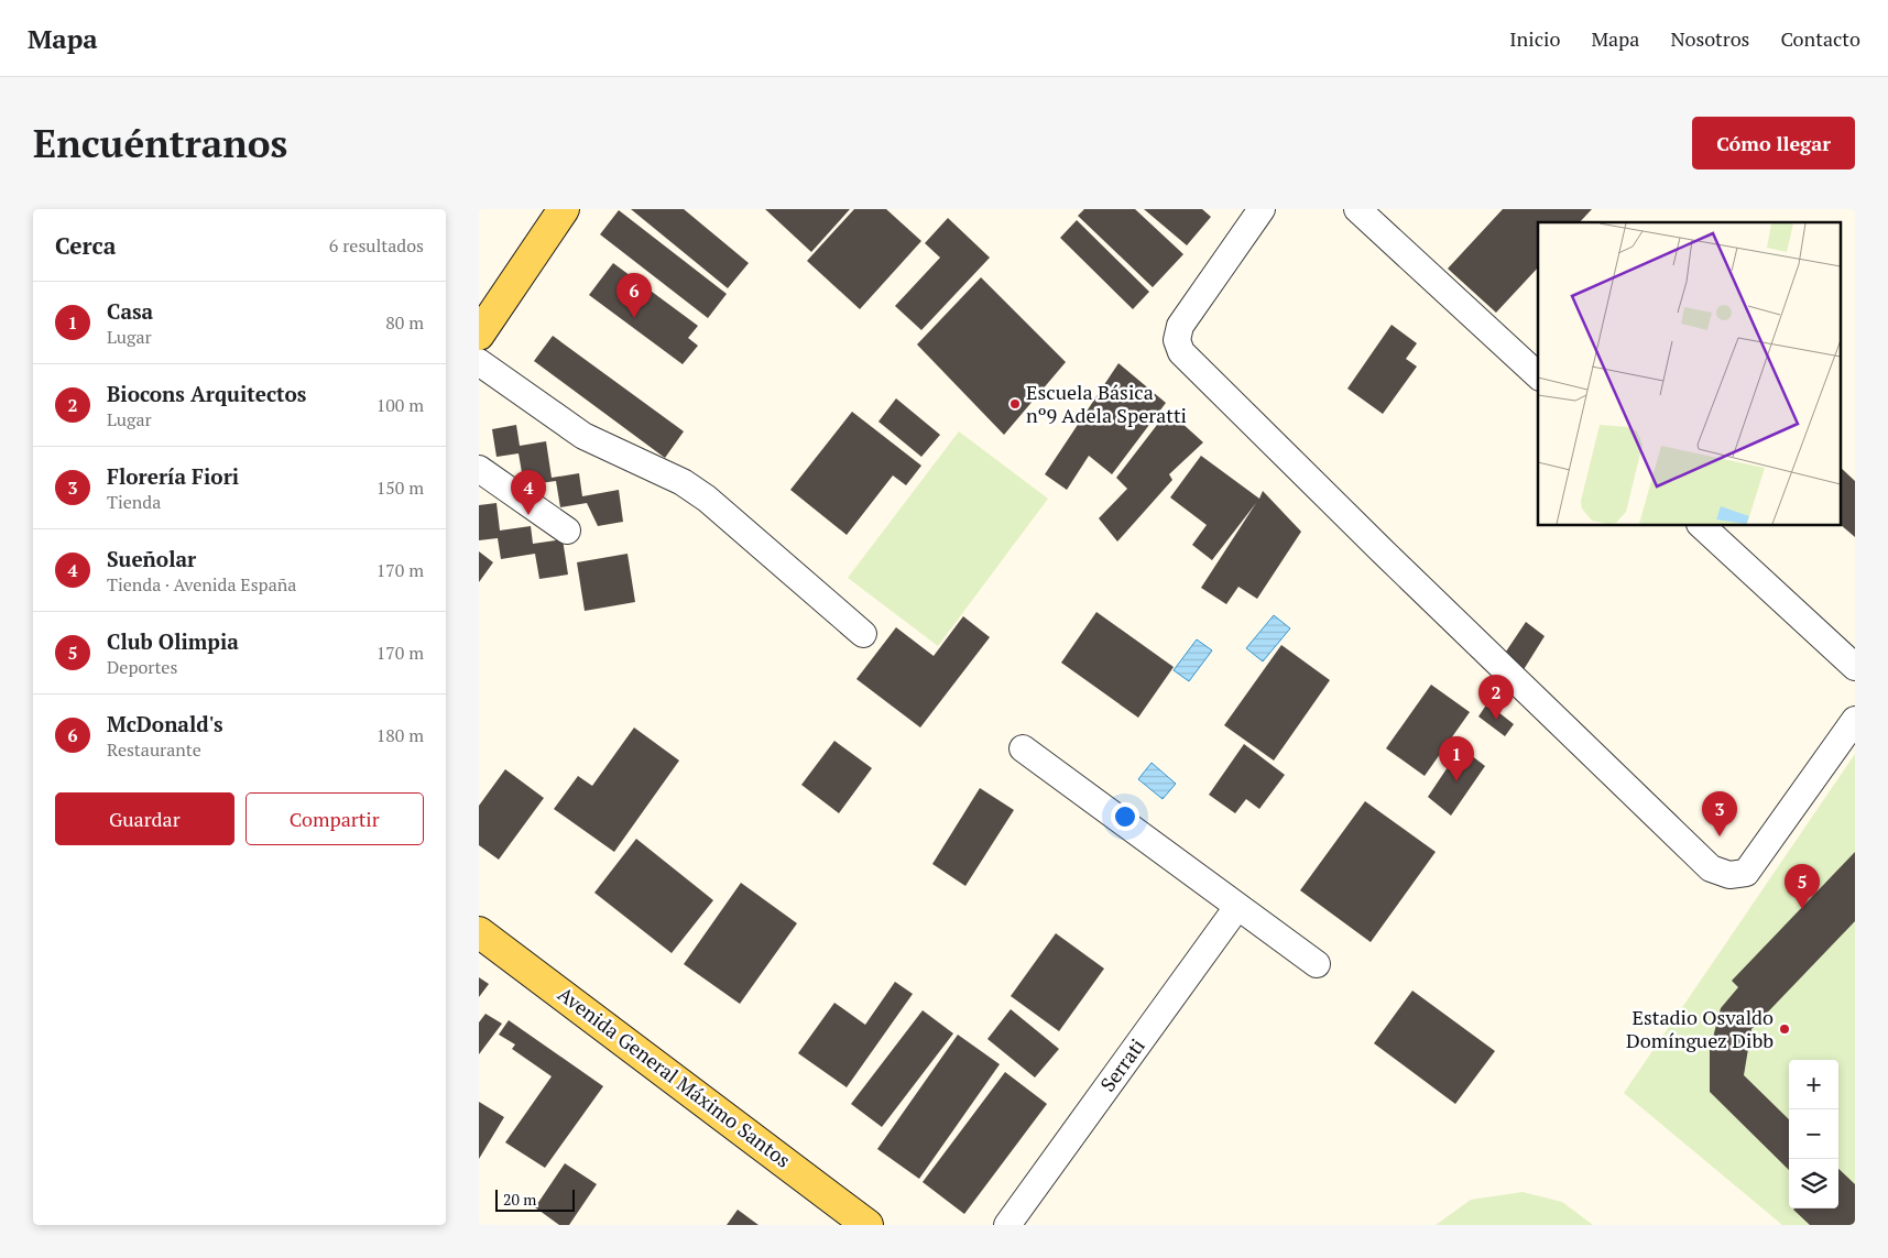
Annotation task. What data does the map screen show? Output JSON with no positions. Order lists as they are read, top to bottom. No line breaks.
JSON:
{"streets":{"main road":["Avenida General Máximo Santos"],"street":["Serrati"]},"places":["Escuela Básica nº9 Adela Speratti","Estadio Osvaldo Domínguez Dibb"],"scale_bar":"20 m","page":{"header":"Mapa","nav":["Inicio","Mapa","Nosotros","Contacto"],"buttons":["Cómo llegar",["Guardar","Compartir"]],"title":"Encuéntranos","heading":["Cerca","6 resultados"],"pins":["6","4","2","1","3","5"],"list":[{"mark":"1","name":"Casa","note":"Lugar","value":"80 m"},{"mark":"2","name":"Biocons Arquitectos","note":"Lugar","value":"100 m"},{"mark":"3","name":"Florería Fiori","note":"Tienda","value":"150 m"},{"mark":"4","name":"Sueñolar","note":"Tienda · Avenida España","value":"170 m"},{"mark":"5","name":"Club Olimpia","note":"Deportes","value":"170 m"},{"mark":"6","name":"McDonald's","note":"Restaurante","value":"180 m"}],"map_buttons":["+","−"],"scale":"20 m"}}
